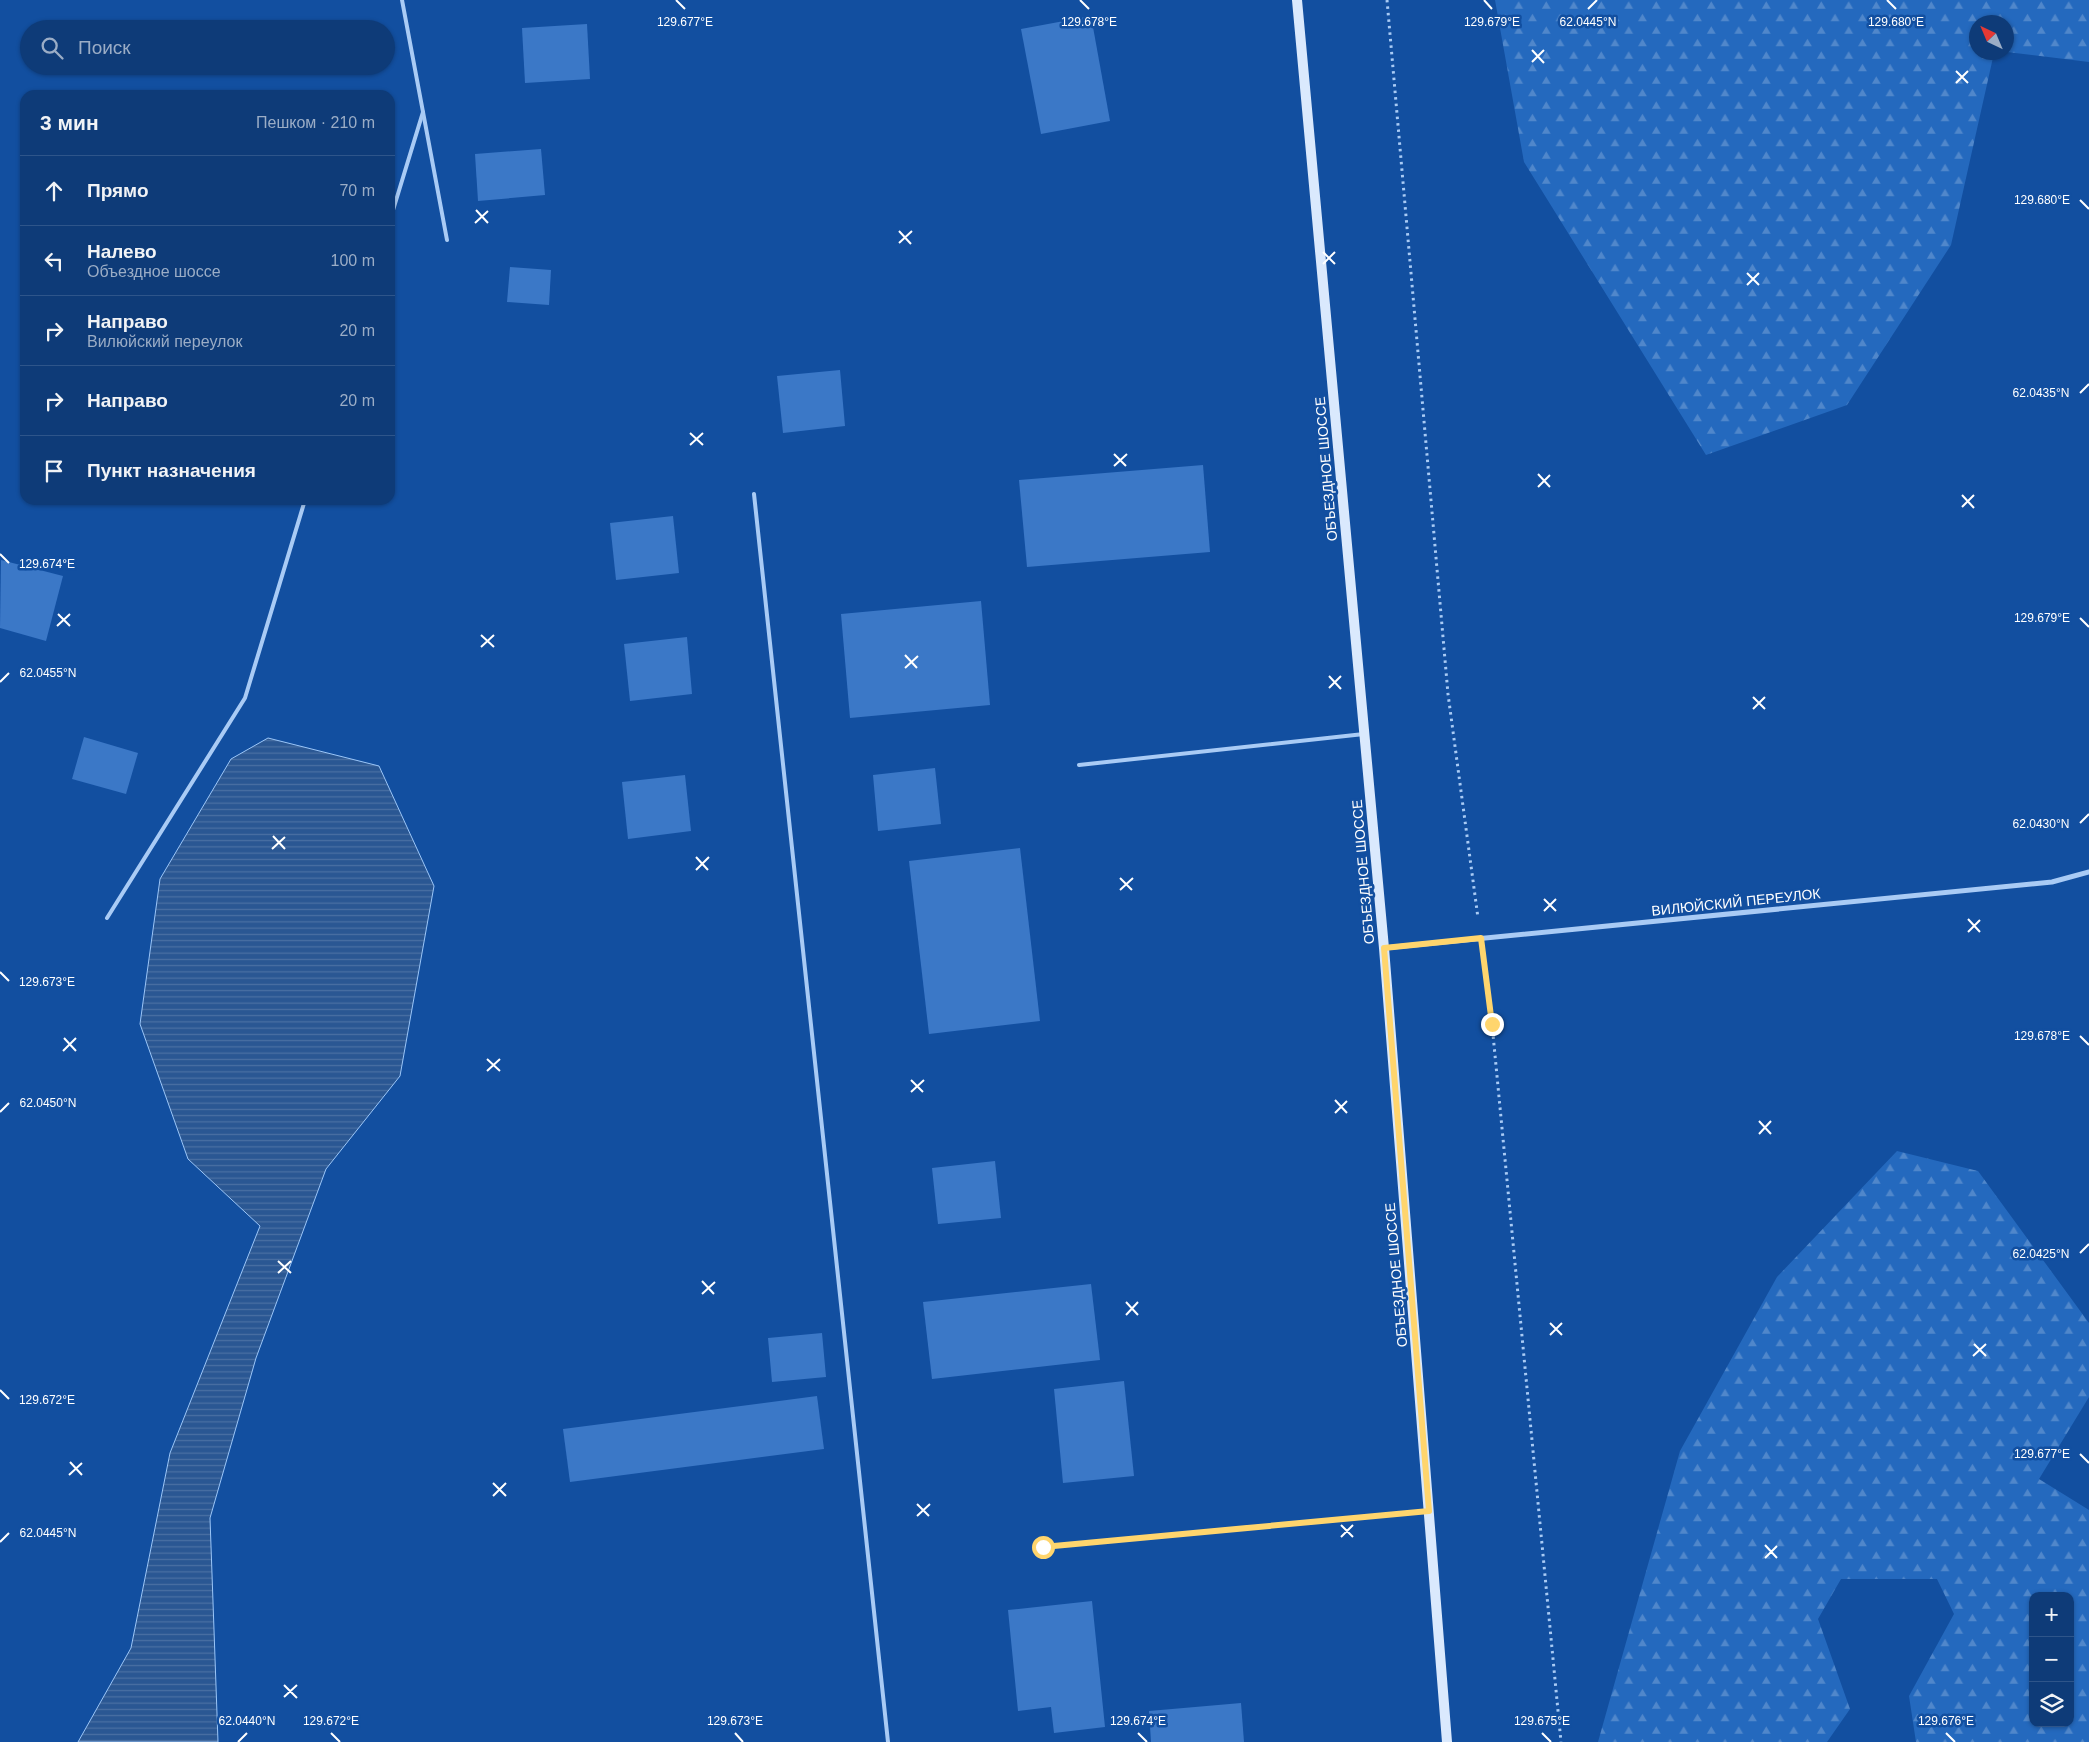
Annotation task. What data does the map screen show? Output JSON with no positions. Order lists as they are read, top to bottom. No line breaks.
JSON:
{"streets":{"main road":["ОБЪЕЗДНОЕ ШОССЕ"],"street":["ВИЛЮЙСКИЙ ПЕРЕУЛОК"]},"crossings":[["ОБЪЕЗДНОЕ ШОССЕ","ВИЛЮЙСКИЙ ПЕРЕУЛОК"]],"north":"top left","page":{"search":"Поиск","heading":["3 мин","Пешком · 210 m"],"list":[["Прямо","70 m"],["Налево","Объездное шоссе","100 m"],["Направо","Вилюйский переулок","20 m"],["Направо","20 m"],"Пункт назначения"],"map_buttons":["+","−"]},"coordinates":["62.0445°N","129.677°E","129.678°E","129.679°E","129.680°E","62.0435°N","129.674°E","62.0455°N","62.0430°N","129.673°E","62.0450°N","62.0425°N","129.672°E","129.675°E","129.676°E","62.0440°N"]}
